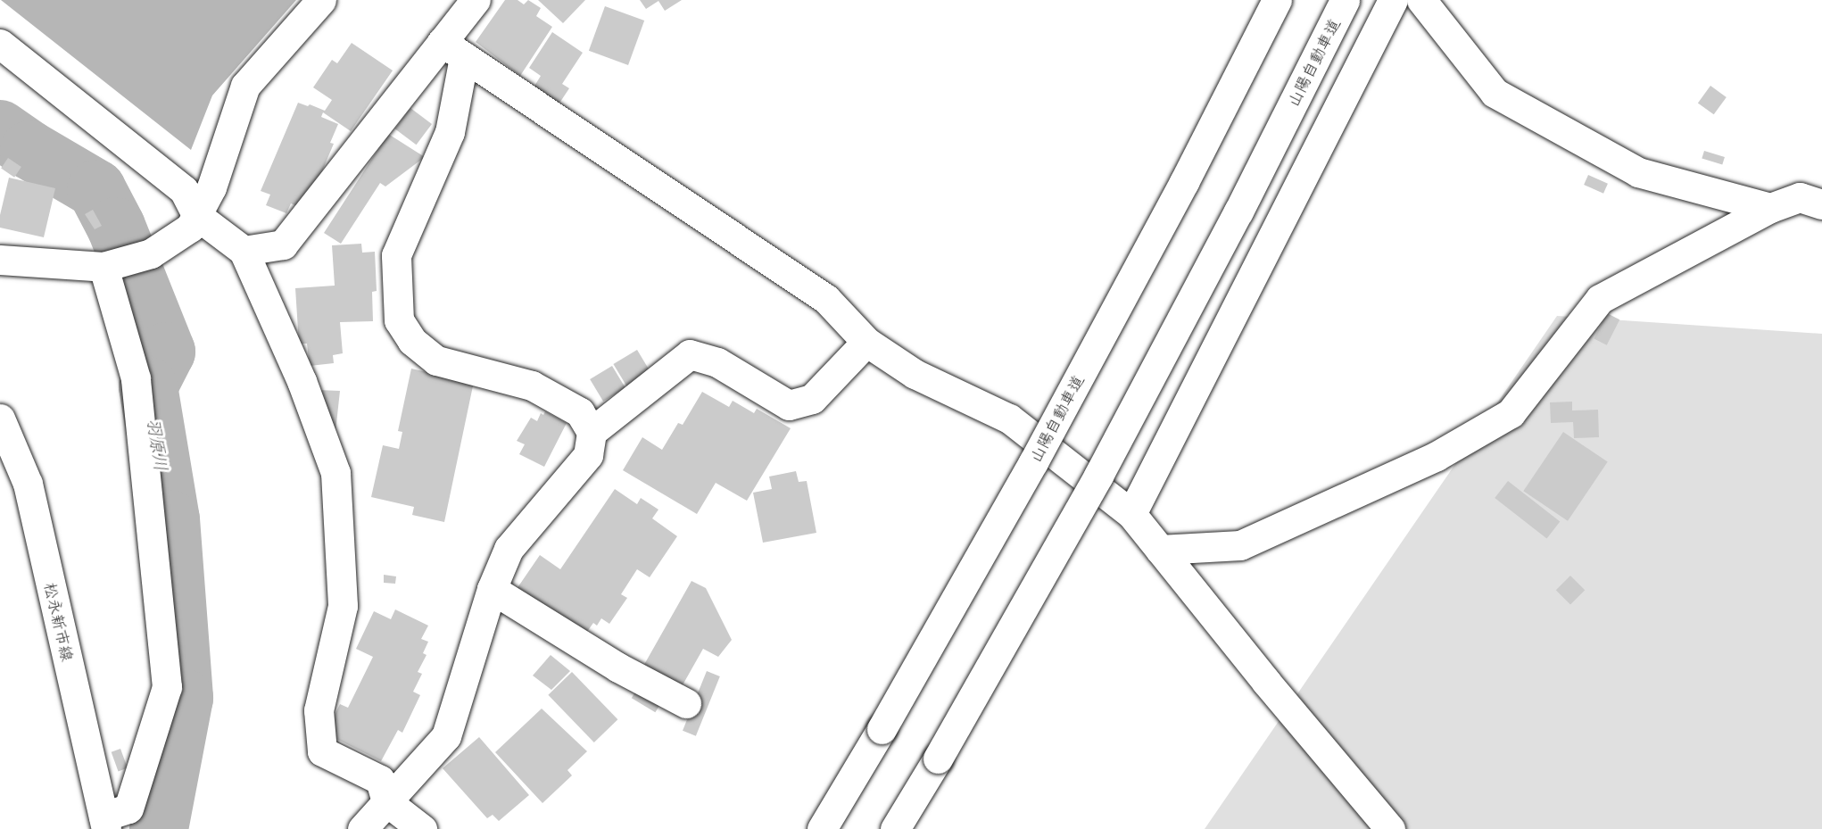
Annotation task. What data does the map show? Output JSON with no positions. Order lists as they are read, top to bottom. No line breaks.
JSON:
{"streets":{"main road":["山陽自動車道","松永新市線"]},"water":["羽原川"]}
